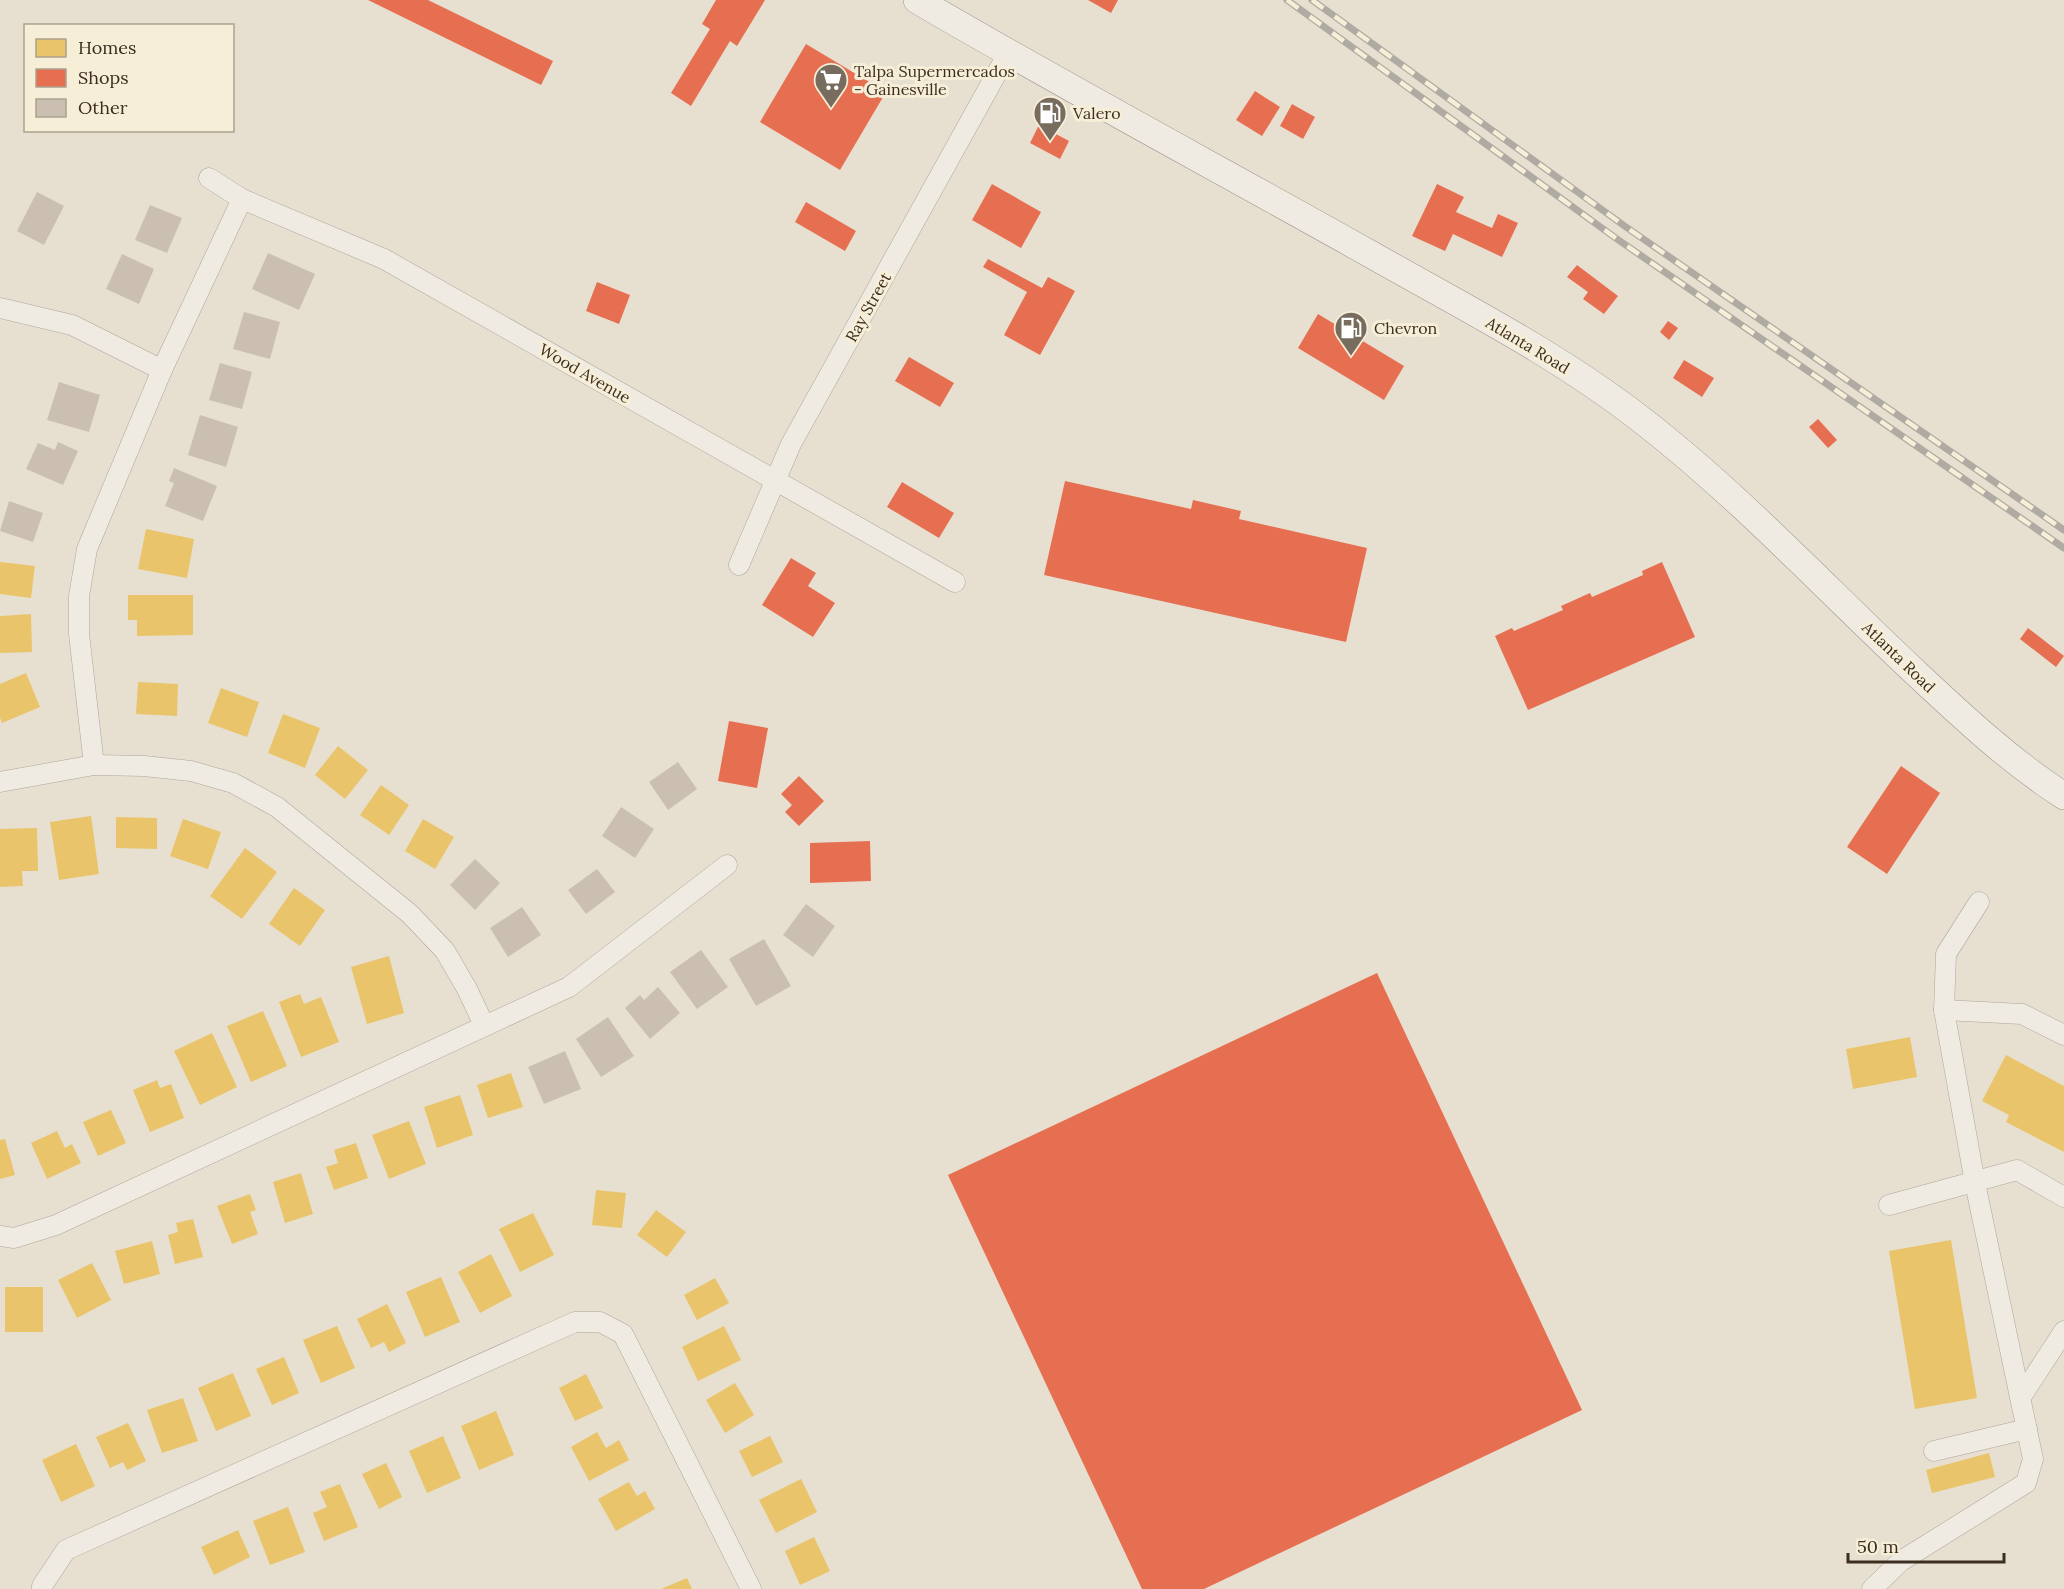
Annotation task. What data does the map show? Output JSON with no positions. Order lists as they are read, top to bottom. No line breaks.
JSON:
{"streets":{"main road":["Atlanta Road"],"street":["Ray Street","Wood Avenue"]},"crossings":[["Ray Street","Atlanta Road"],["Ray Street","Wood Avenue"]],"places":{"supermarket":["Talpa Supermercados - Gainesville"],"fuel station":["Valero","Chevron"]},"legend":["Homes","Shops","Other"],"scale_bar":"50 m"}
